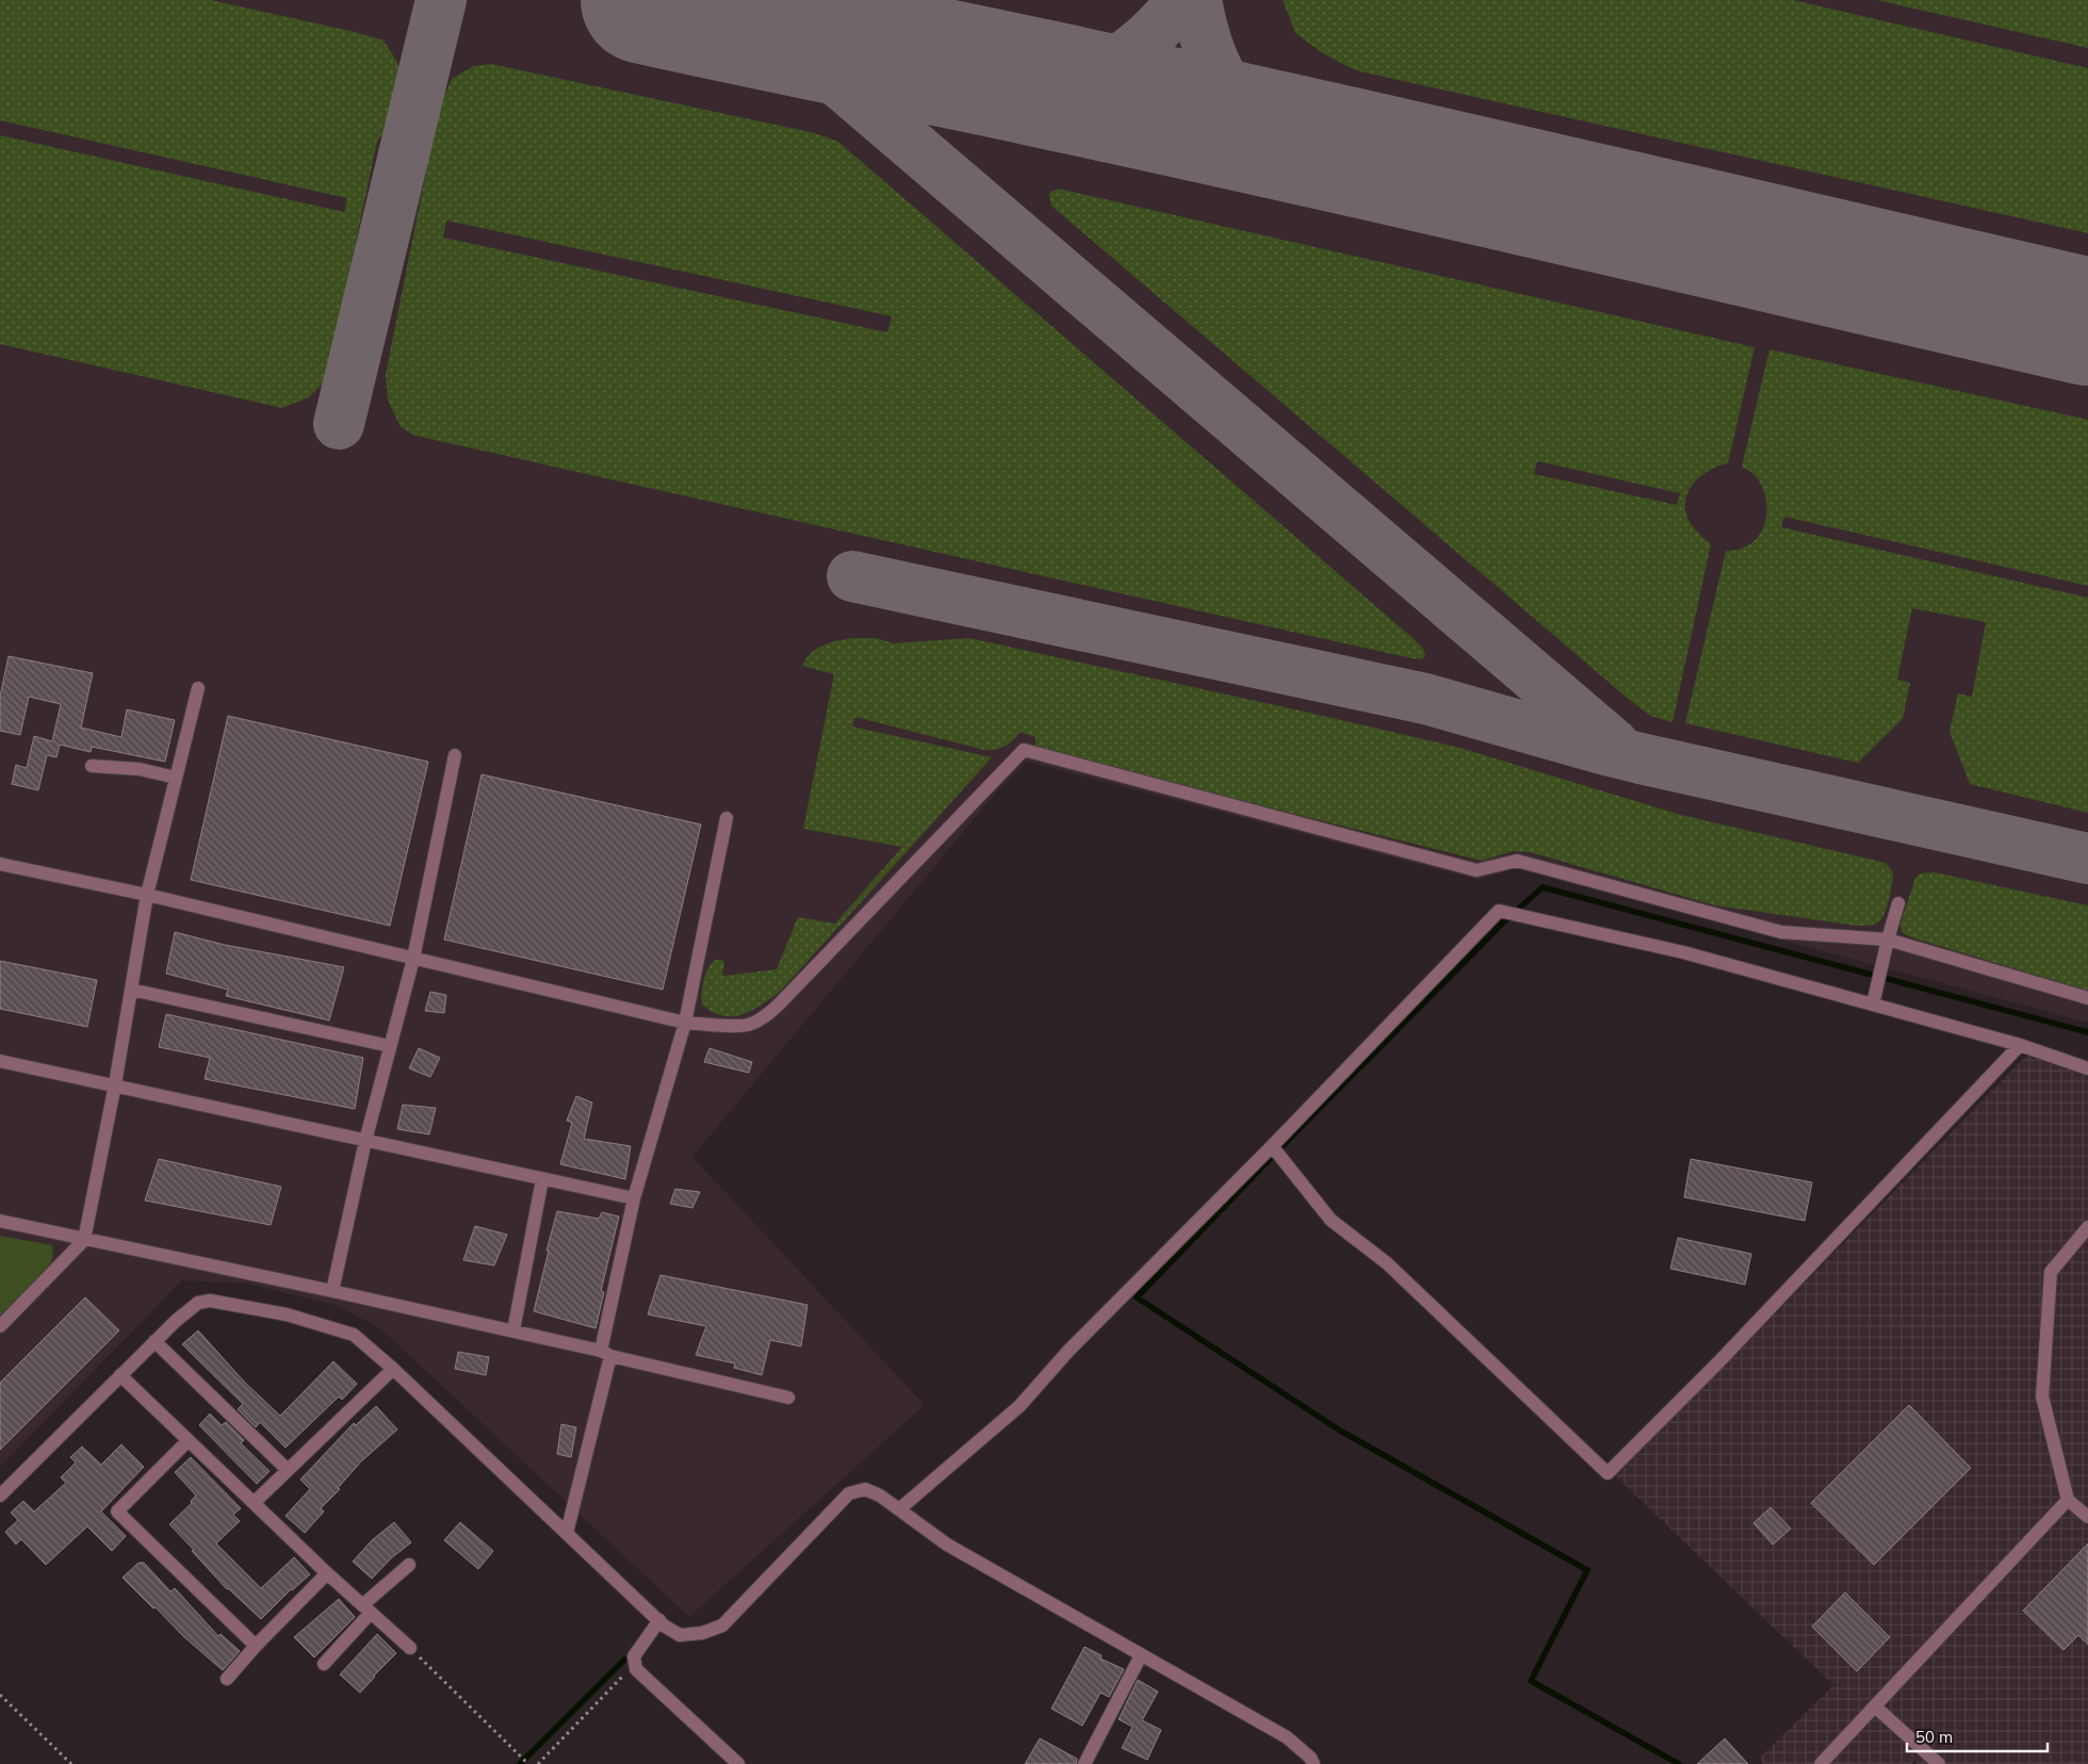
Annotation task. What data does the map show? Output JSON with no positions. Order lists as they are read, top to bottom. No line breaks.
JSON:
{"scale_bar":"50 m"}
